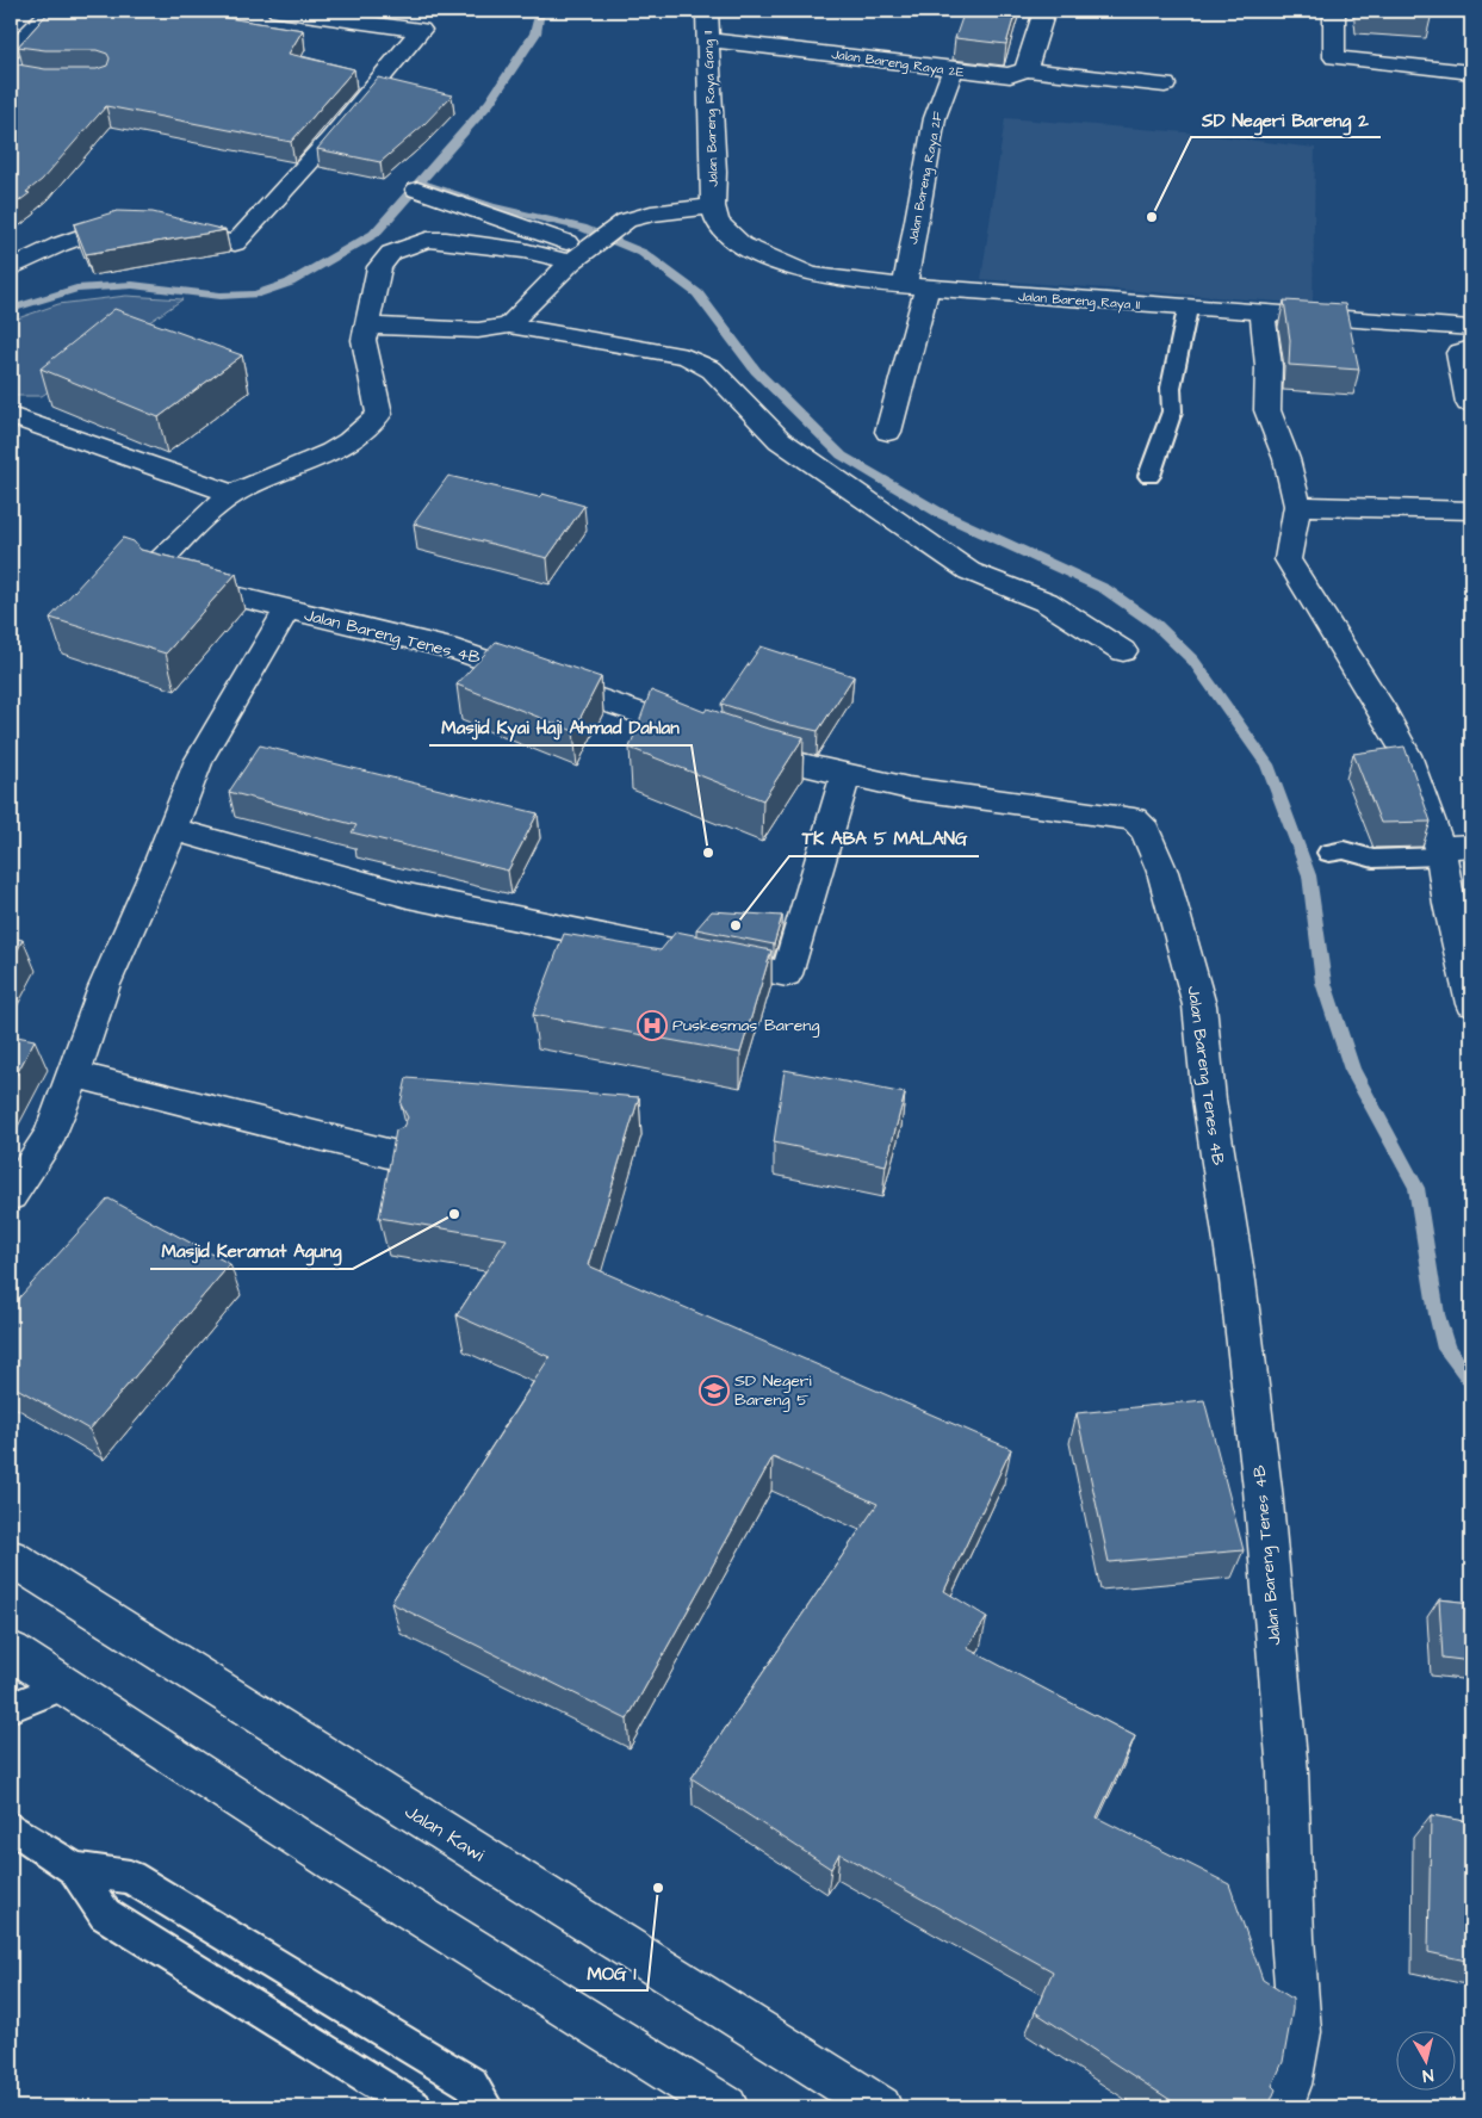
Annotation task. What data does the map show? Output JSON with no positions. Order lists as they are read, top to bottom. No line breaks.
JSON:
{"streets":{"street":["Jalan Bareng Raya 2E","Jalan Bareng Raya Gang II","Jalan Bareng Raya 2F","Jalan Bareng Raya II","Jalan Bareng Tenes 4B","Jalan Kawi"]},"crossings":[["Jalan Bareng Raya 2E","Jalan Bareng Raya Gang II"],["Jalan Bareng Raya 2E","Jalan Bareng Raya 2F"],["Jalan Bareng Raya Gang II","Jalan Bareng Raya II"],["Jalan Bareng Raya 2F","Jalan Bareng Raya II"]],"places":{"other":["SD Negeri Bareng 2","Masjid Kyai Haji Ahmad Dahlan","TK ABA 5 MALANG","Masjid Keramat Agung","MOG 1"],"hospital":["Puskesmas Bareng"],"school or university":["SD Negeri Bareng 5"]},"north":"bottom"}
